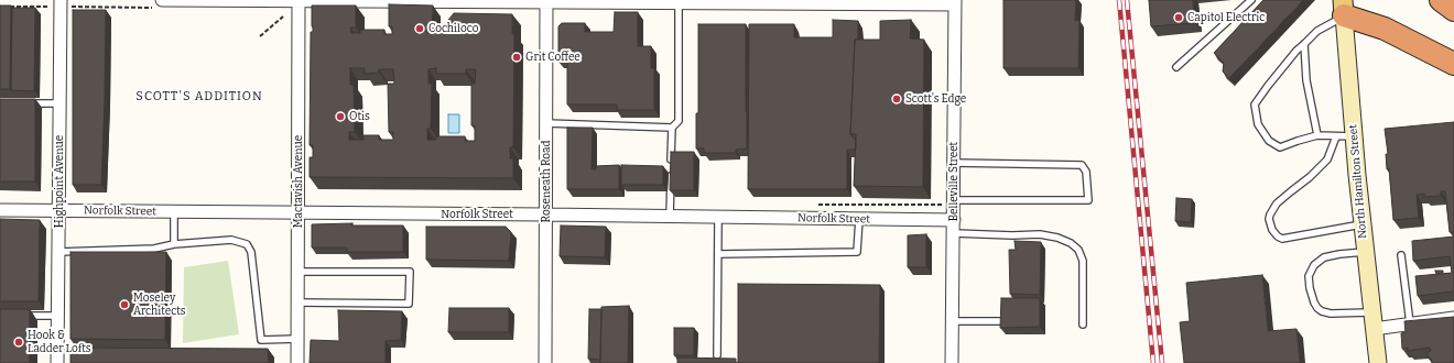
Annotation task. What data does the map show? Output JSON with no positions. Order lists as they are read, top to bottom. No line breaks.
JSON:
{"streets":{"street":["Highpoint Avenue","Mactavish Avenue","Roseneath Road","Belleville Street","North Hamilton Street","Norfolk Street"]},"crossings":[["Highpoint Avenue","Norfolk Street"],["Mactavish Avenue","Norfolk Street"],["Roseneath Road","Norfolk Street"],["Belleville Street","Norfolk Street"]],"districts":["SCOTT'S ADDITION"],"places":["Capitol Electric","Cochiloco","Grit Coffee","Scott's Edge","Otis","Moseley Architects","Hook & Ladder Lofts"]}
